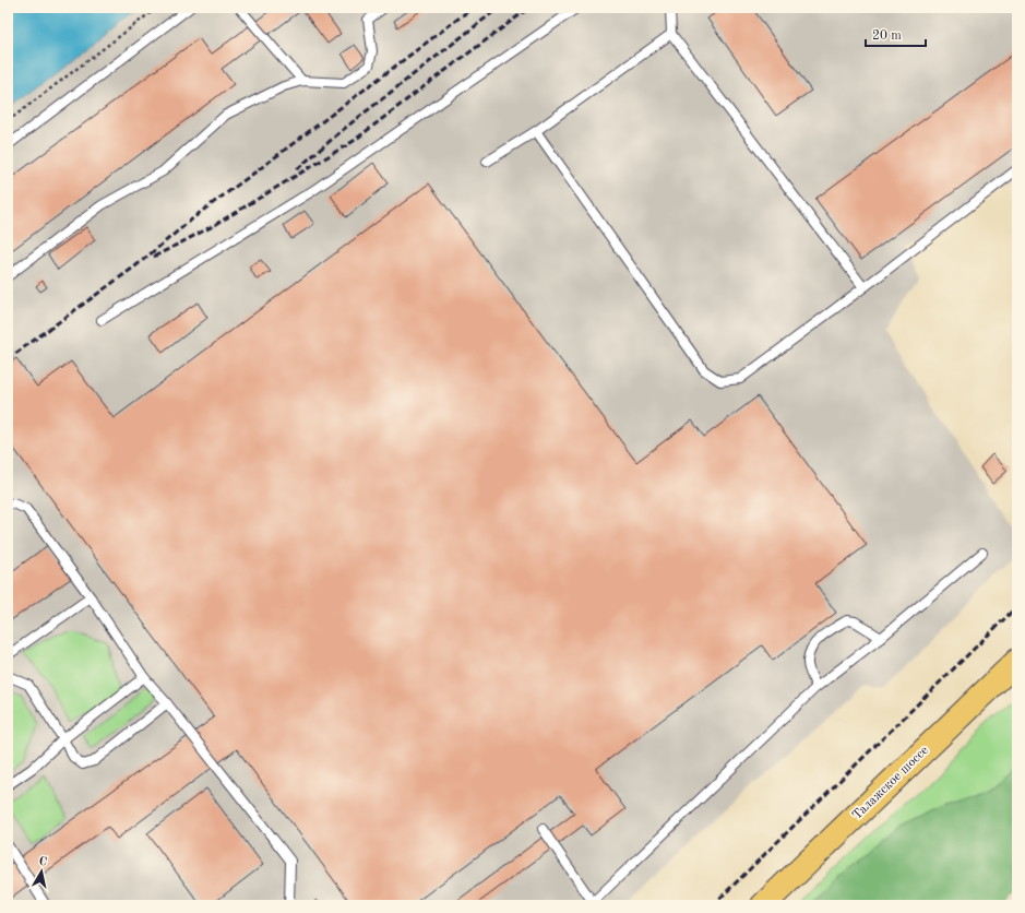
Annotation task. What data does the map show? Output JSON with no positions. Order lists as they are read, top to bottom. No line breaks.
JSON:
{"streets":{"main road":["Талажское шоссе"]},"scale_bar":"20 m","north":"top"}
